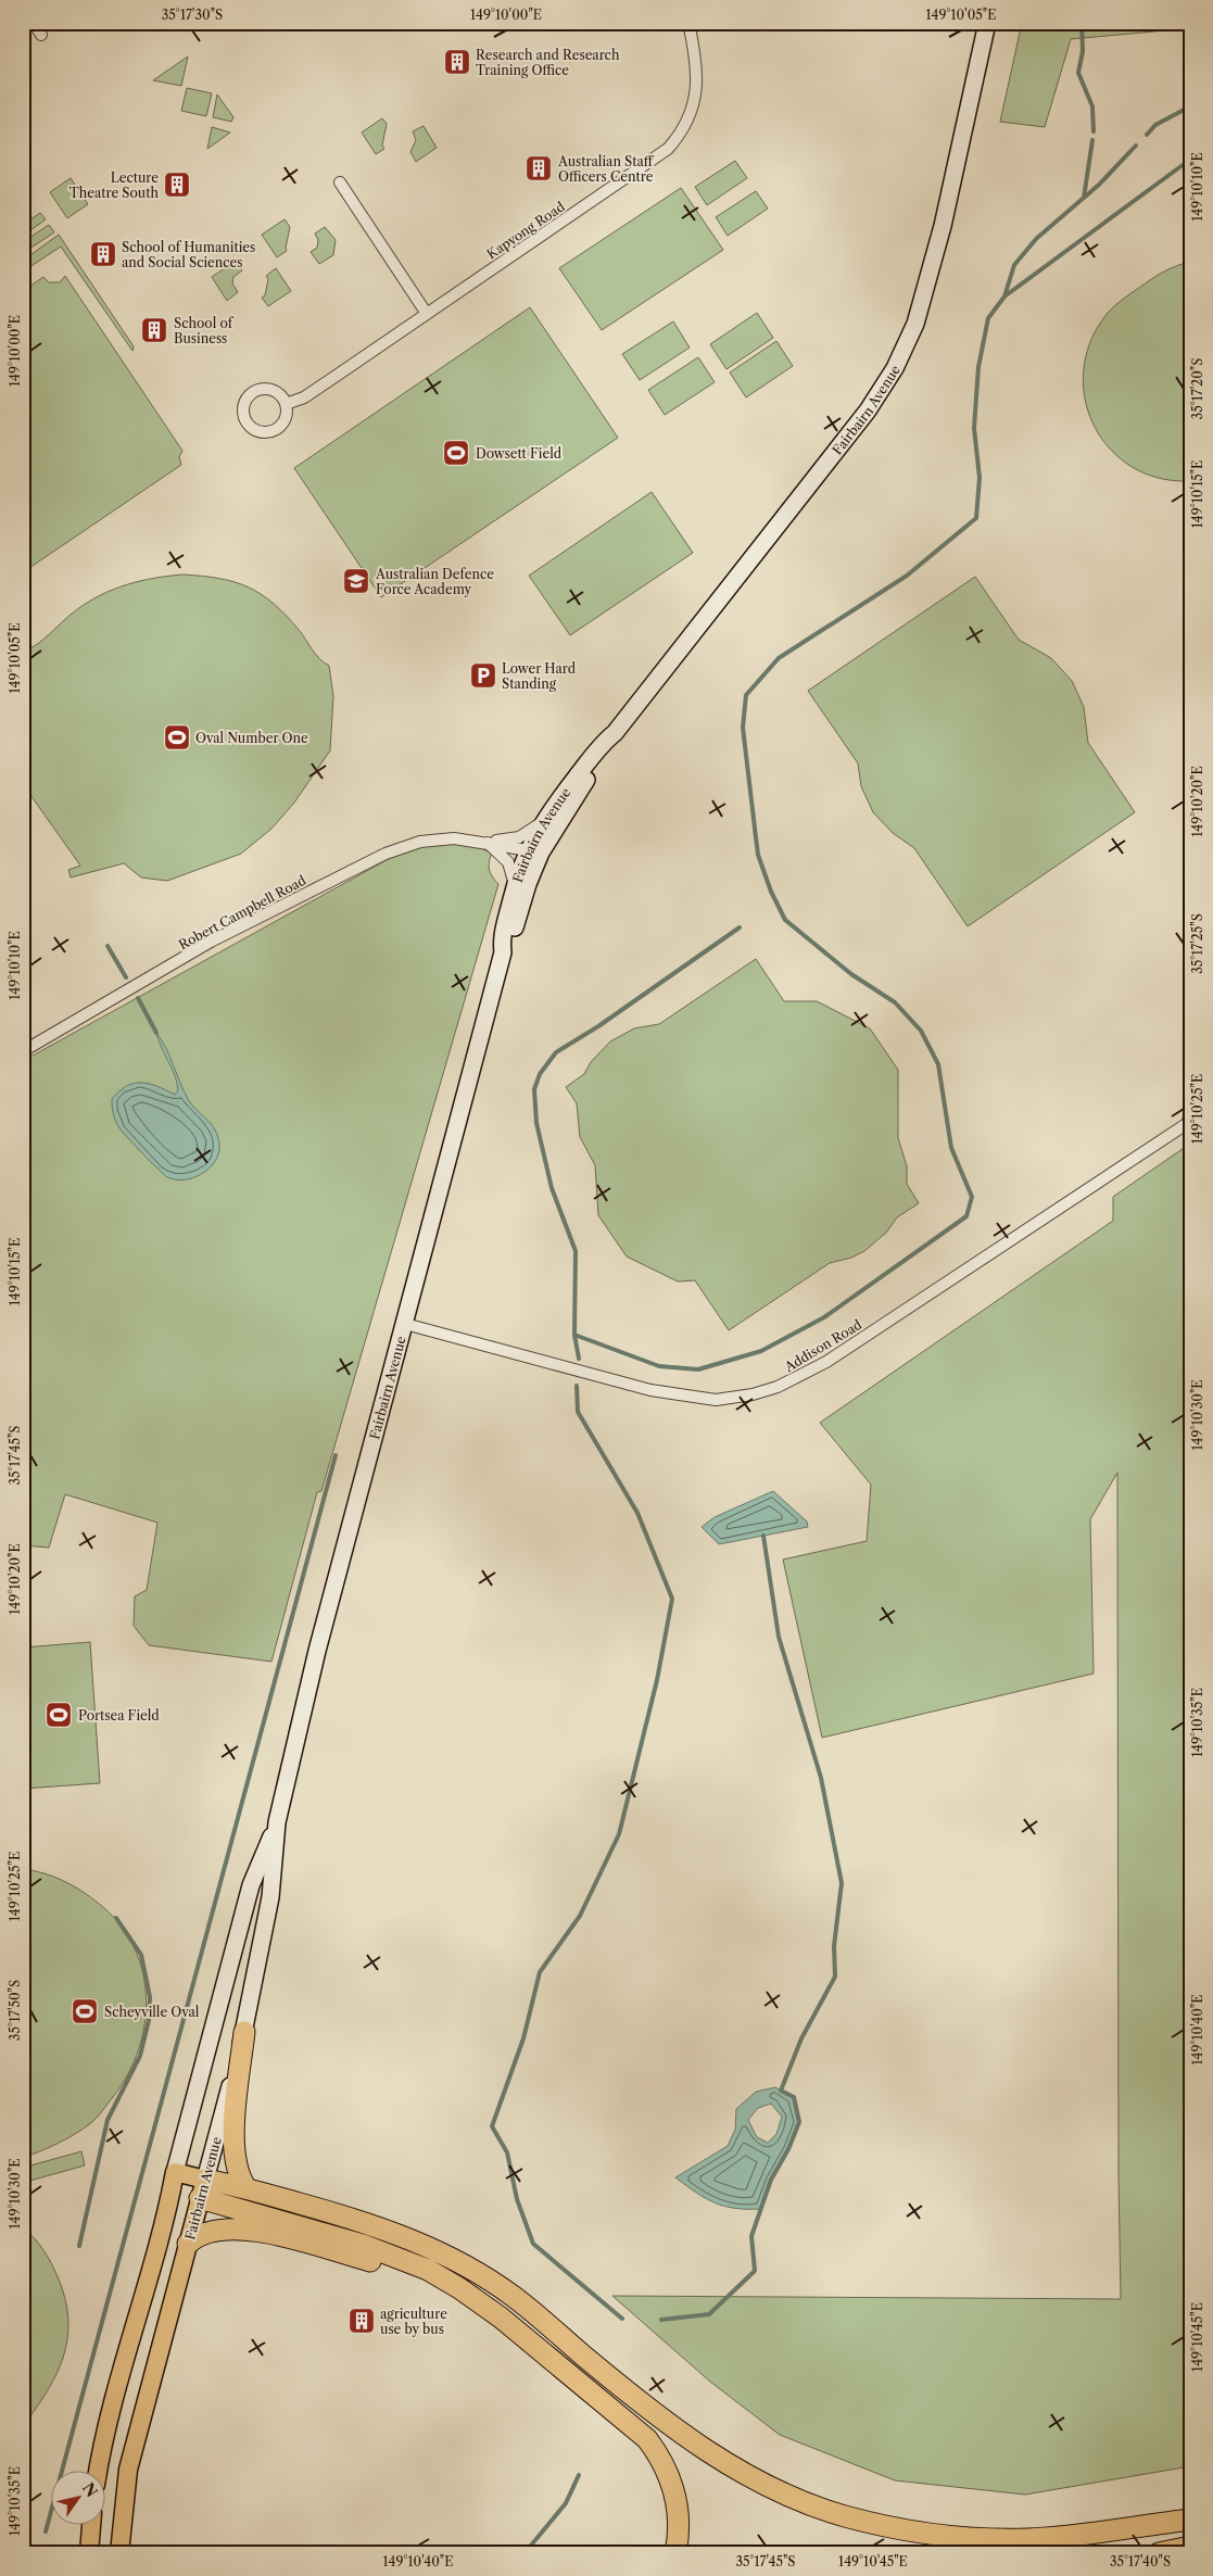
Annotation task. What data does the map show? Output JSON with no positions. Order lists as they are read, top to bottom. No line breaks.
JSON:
{"streets":{"main road":["Fairbairn Avenue"],"street":["Kapyong Road","Robert Campbell Road","Addison Road"]},"crossings":[["Fairbairn Avenue","Robert Campbell Road"],["Fairbairn Avenue","Addison Road"]],"places":{"building":["Research and Research Training Office","Australian Staff Officers Centre","Lecture Theatre South","School of Humanities and Social Sciences","School of Business","agriculture use by bus"],"sports":["Dowsett Field","Oval Number One","Portsea Field","Scheyville Oval"],"school or university":["Australian Defence Force Academy"],"parking":["Lower Hard Standing"]},"north":"top right","coordinates":["35°17'30\"S","149°10'00\"E","149°10'05\"E","149°10'10\"E","35°17'20\"S","149°10'15\"E","149°10'20\"E","35°17'25\"S","149°10'25\"E","149°10'30\"E","35°17'45\"S","149°10'35\"E","35°17'50\"S","149°10'40\"E","149°10'45\"E","35°17'40\"S"]}
